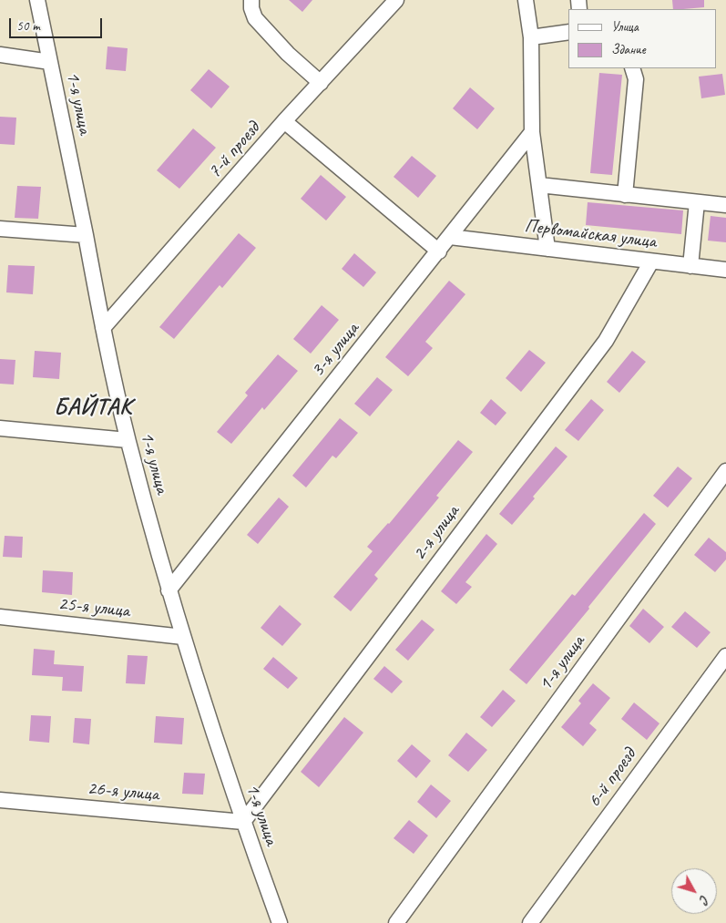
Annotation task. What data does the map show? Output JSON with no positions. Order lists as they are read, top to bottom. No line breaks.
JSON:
{"streets":{"street":["1-я улица","7-й проезд","Первомайская улица","3-я улица","2-я улица","25-я улица","6-й проезд","26-я улица"]},"crossings":[["1-я улица","7-й проезд"],["1-я улица","3-я улица"],["1-я улица","2-я улица"],["1-я улица","25-я улица"],["1-я улица","26-я улица"],["Первомайская улица","3-я улица"],["Первомайская улица","2-я улица"],["2-я улица","26-я улица"]],"districts":["БАЙТАК"],"legend":["Улица","Здание"],"scale_bar":"50 m","north":"bottom right"}
